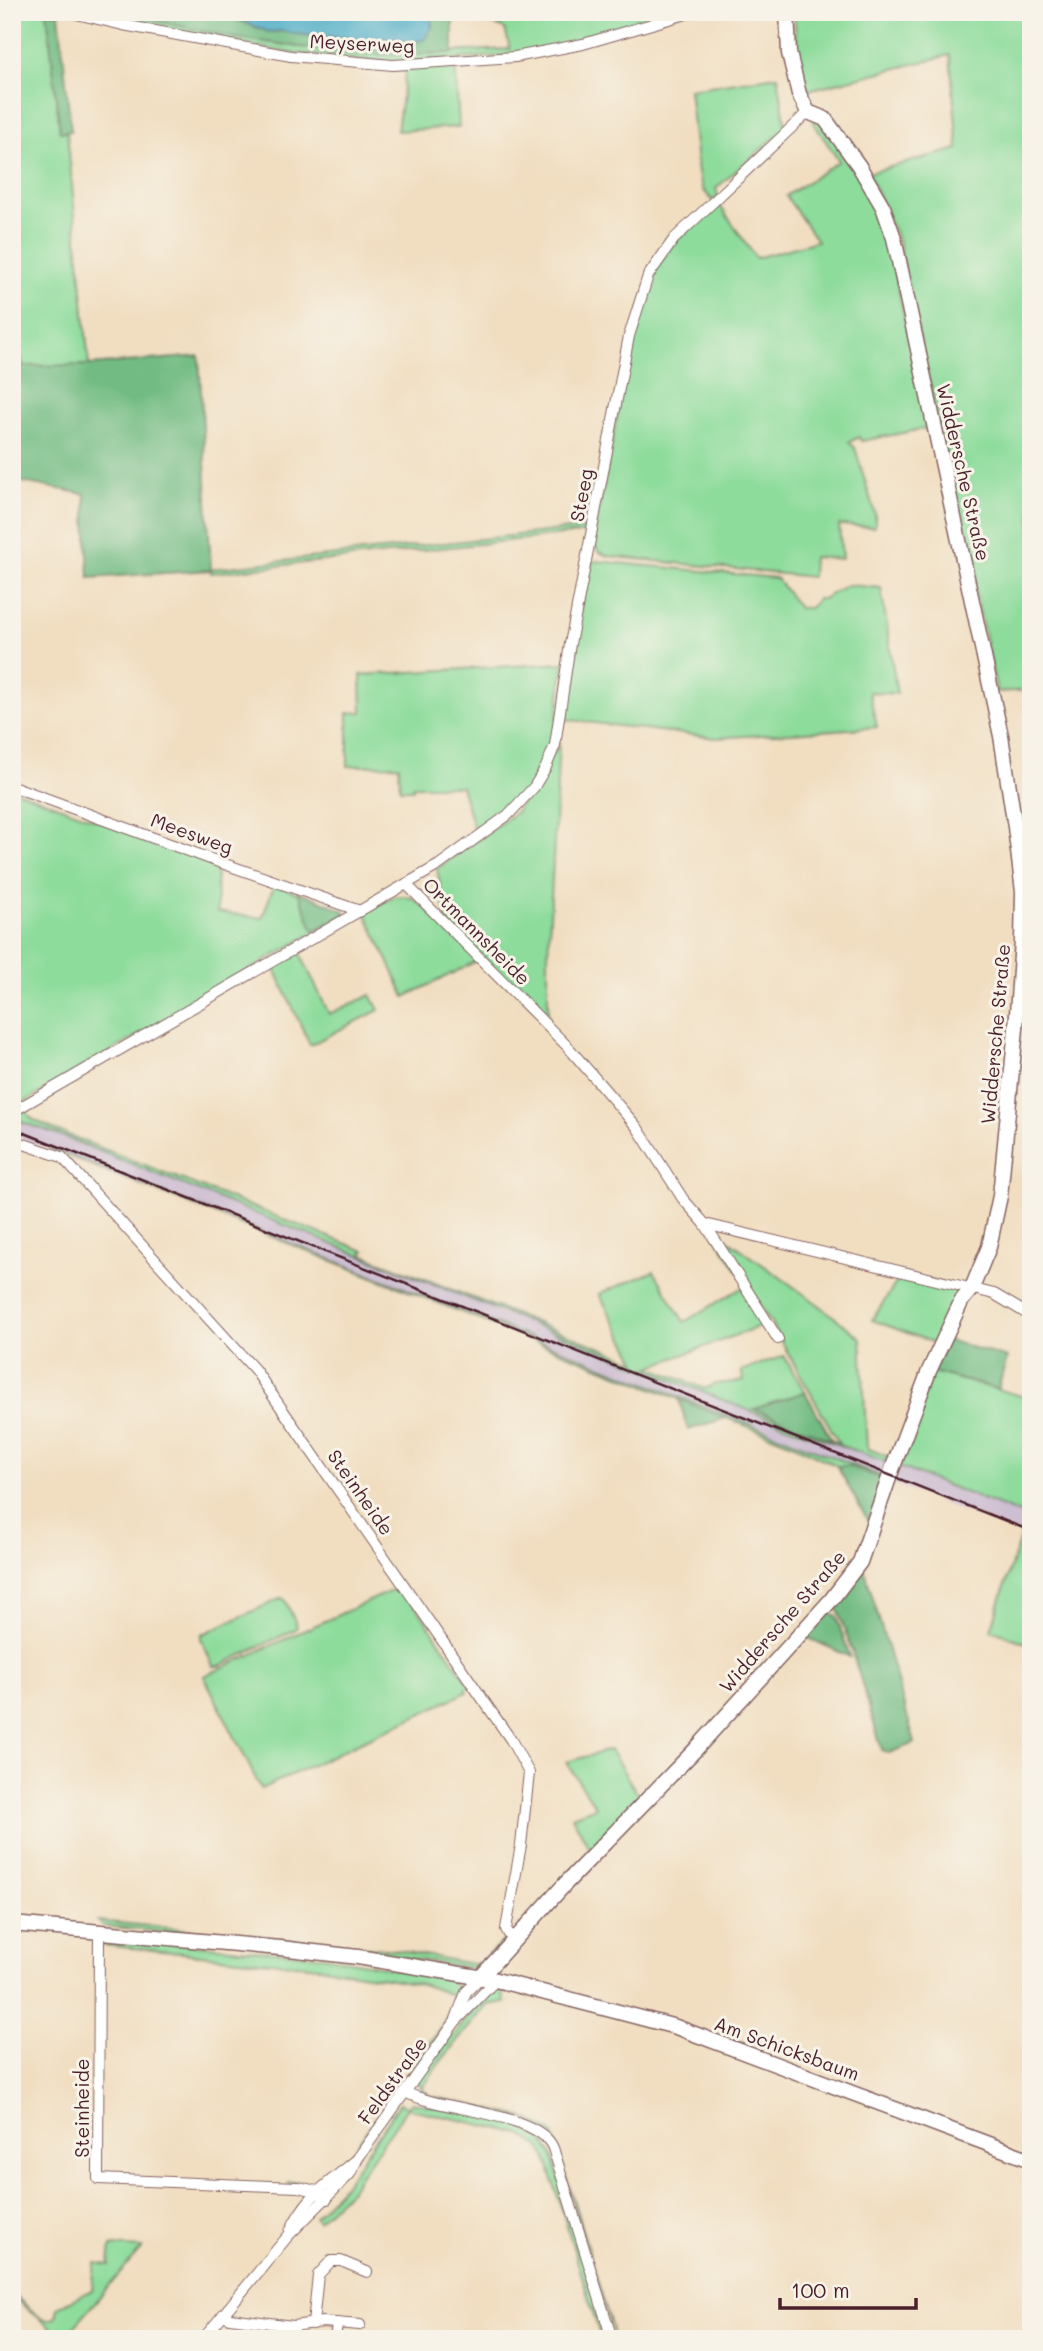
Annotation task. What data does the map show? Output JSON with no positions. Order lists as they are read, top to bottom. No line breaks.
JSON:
{"streets":{"street":["Meyserweg","Widdersche Straße","Steeg","Meesweg","Ortmannsheide","Steinheide","Am Schicksbaum","Feldstraße"]},"crossings":[["Widdersche Straße","Steeg"],["Widdersche Straße","Steinheide"],["Widdersche Straße","Am Schicksbaum"],["Widdersche Straße","Feldstraße"],["Steeg","Ortmannsheide"],["Meesweg","Ortmannsheide"],["Steinheide","Am Schicksbaum"],["Steinheide","Feldstraße"],["Am Schicksbaum","Feldstraße"]],"scale_bar":"100 m"}
